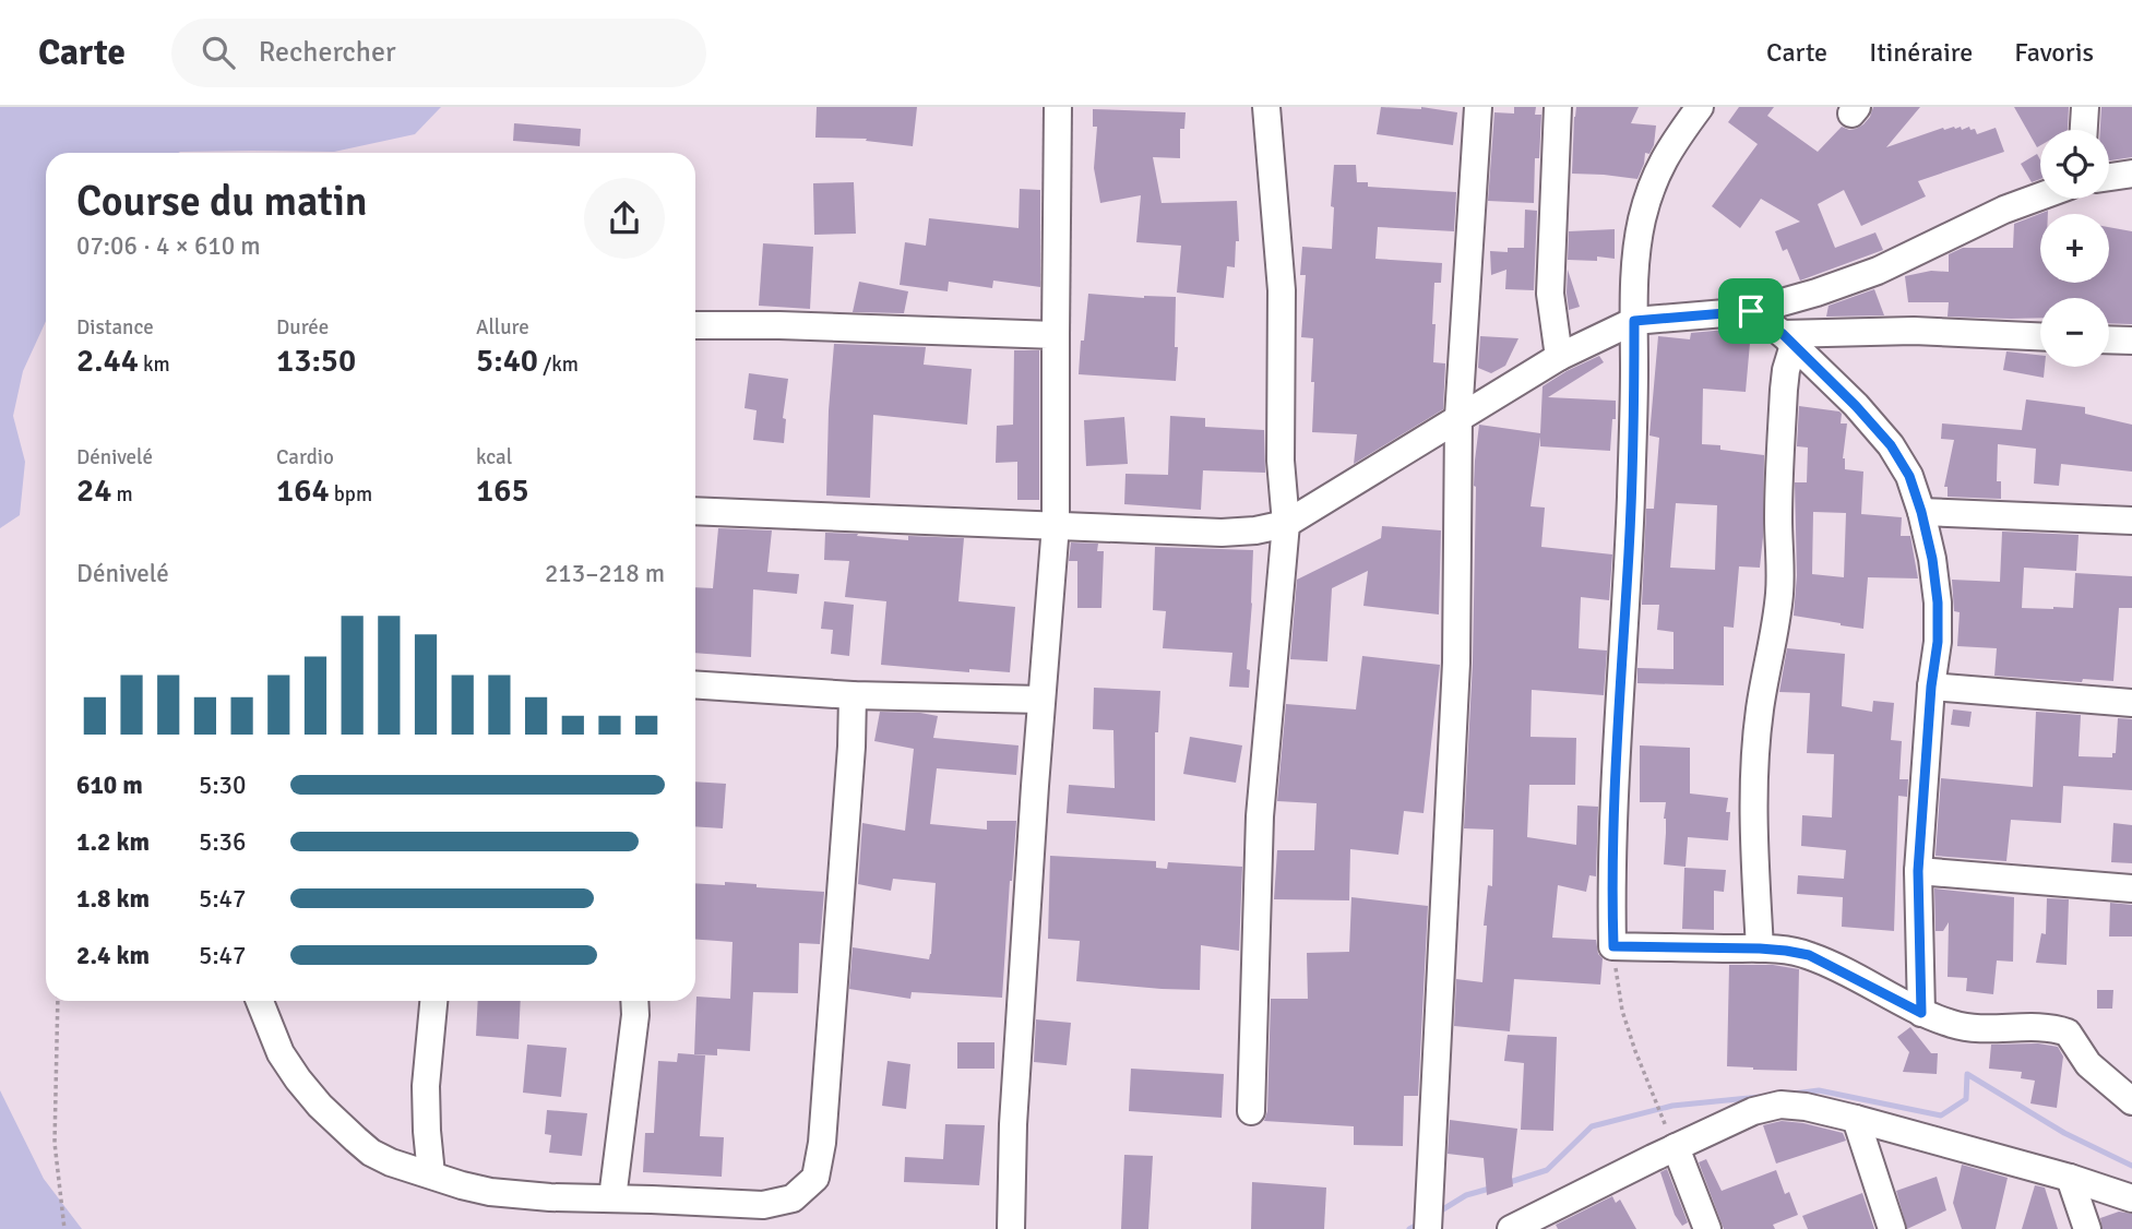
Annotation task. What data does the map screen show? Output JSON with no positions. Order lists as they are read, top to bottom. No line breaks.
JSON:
{"page":{"header":"Carte","search":"Rechercher","nav":["Carte","Itinéraire","Favoris"],"map_buttons":["+","−"],"heading":["Course du matin","07:06 · 4 × 610 m"],"stats":[["Distance","2.44 km"],["Durée","13:50"],["Allure","5:40 /km"],["Dénivelé","24 m"],["Cardio","164 bpm"],["kcal","165"]],"chart":["Dénivelé","213–218 m"],"list":[{"name":"610 m","note":"5:30"},{"name":"1.2 km","note":"5:36"},{"name":"1.8 km","note":"5:47"},{"name":"2.4 km","note":"5:47"}]}}
